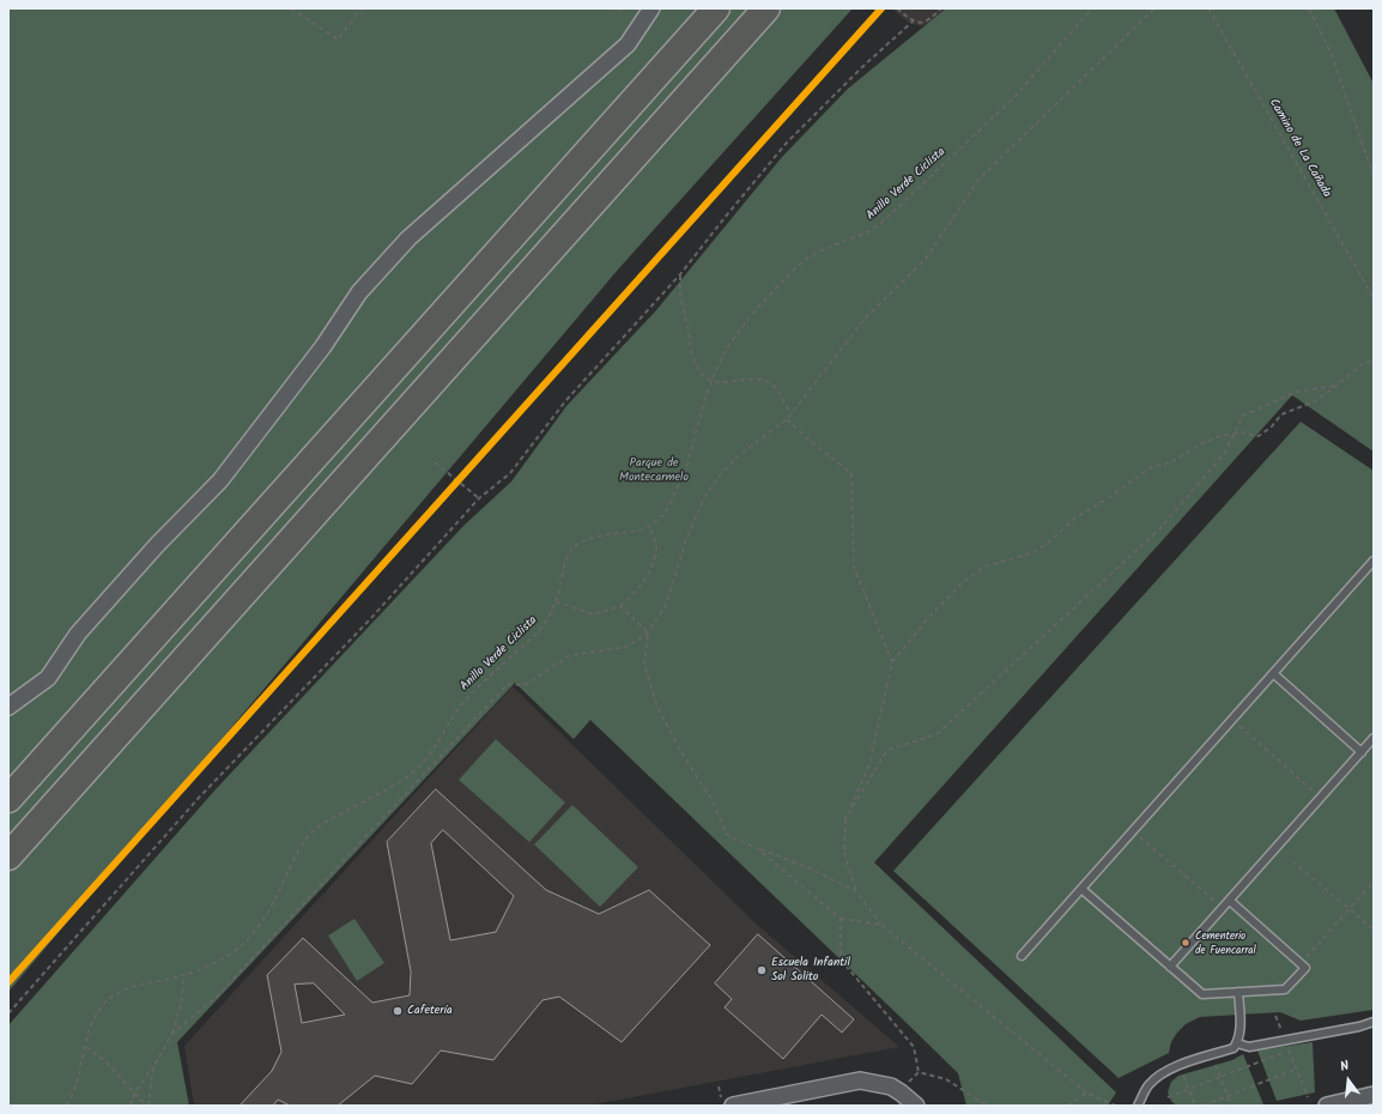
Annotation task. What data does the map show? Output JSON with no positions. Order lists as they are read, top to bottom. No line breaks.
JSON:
{"streets":{"path":["Camino de La Cañada","Anillo Verde Ciclista"]},"parks":["Parque de Montecarmelo"],"places":["Cementerio de Fuencarral","Escuela Infantil Sol Solito","Cafetería"],"north":"top"}
